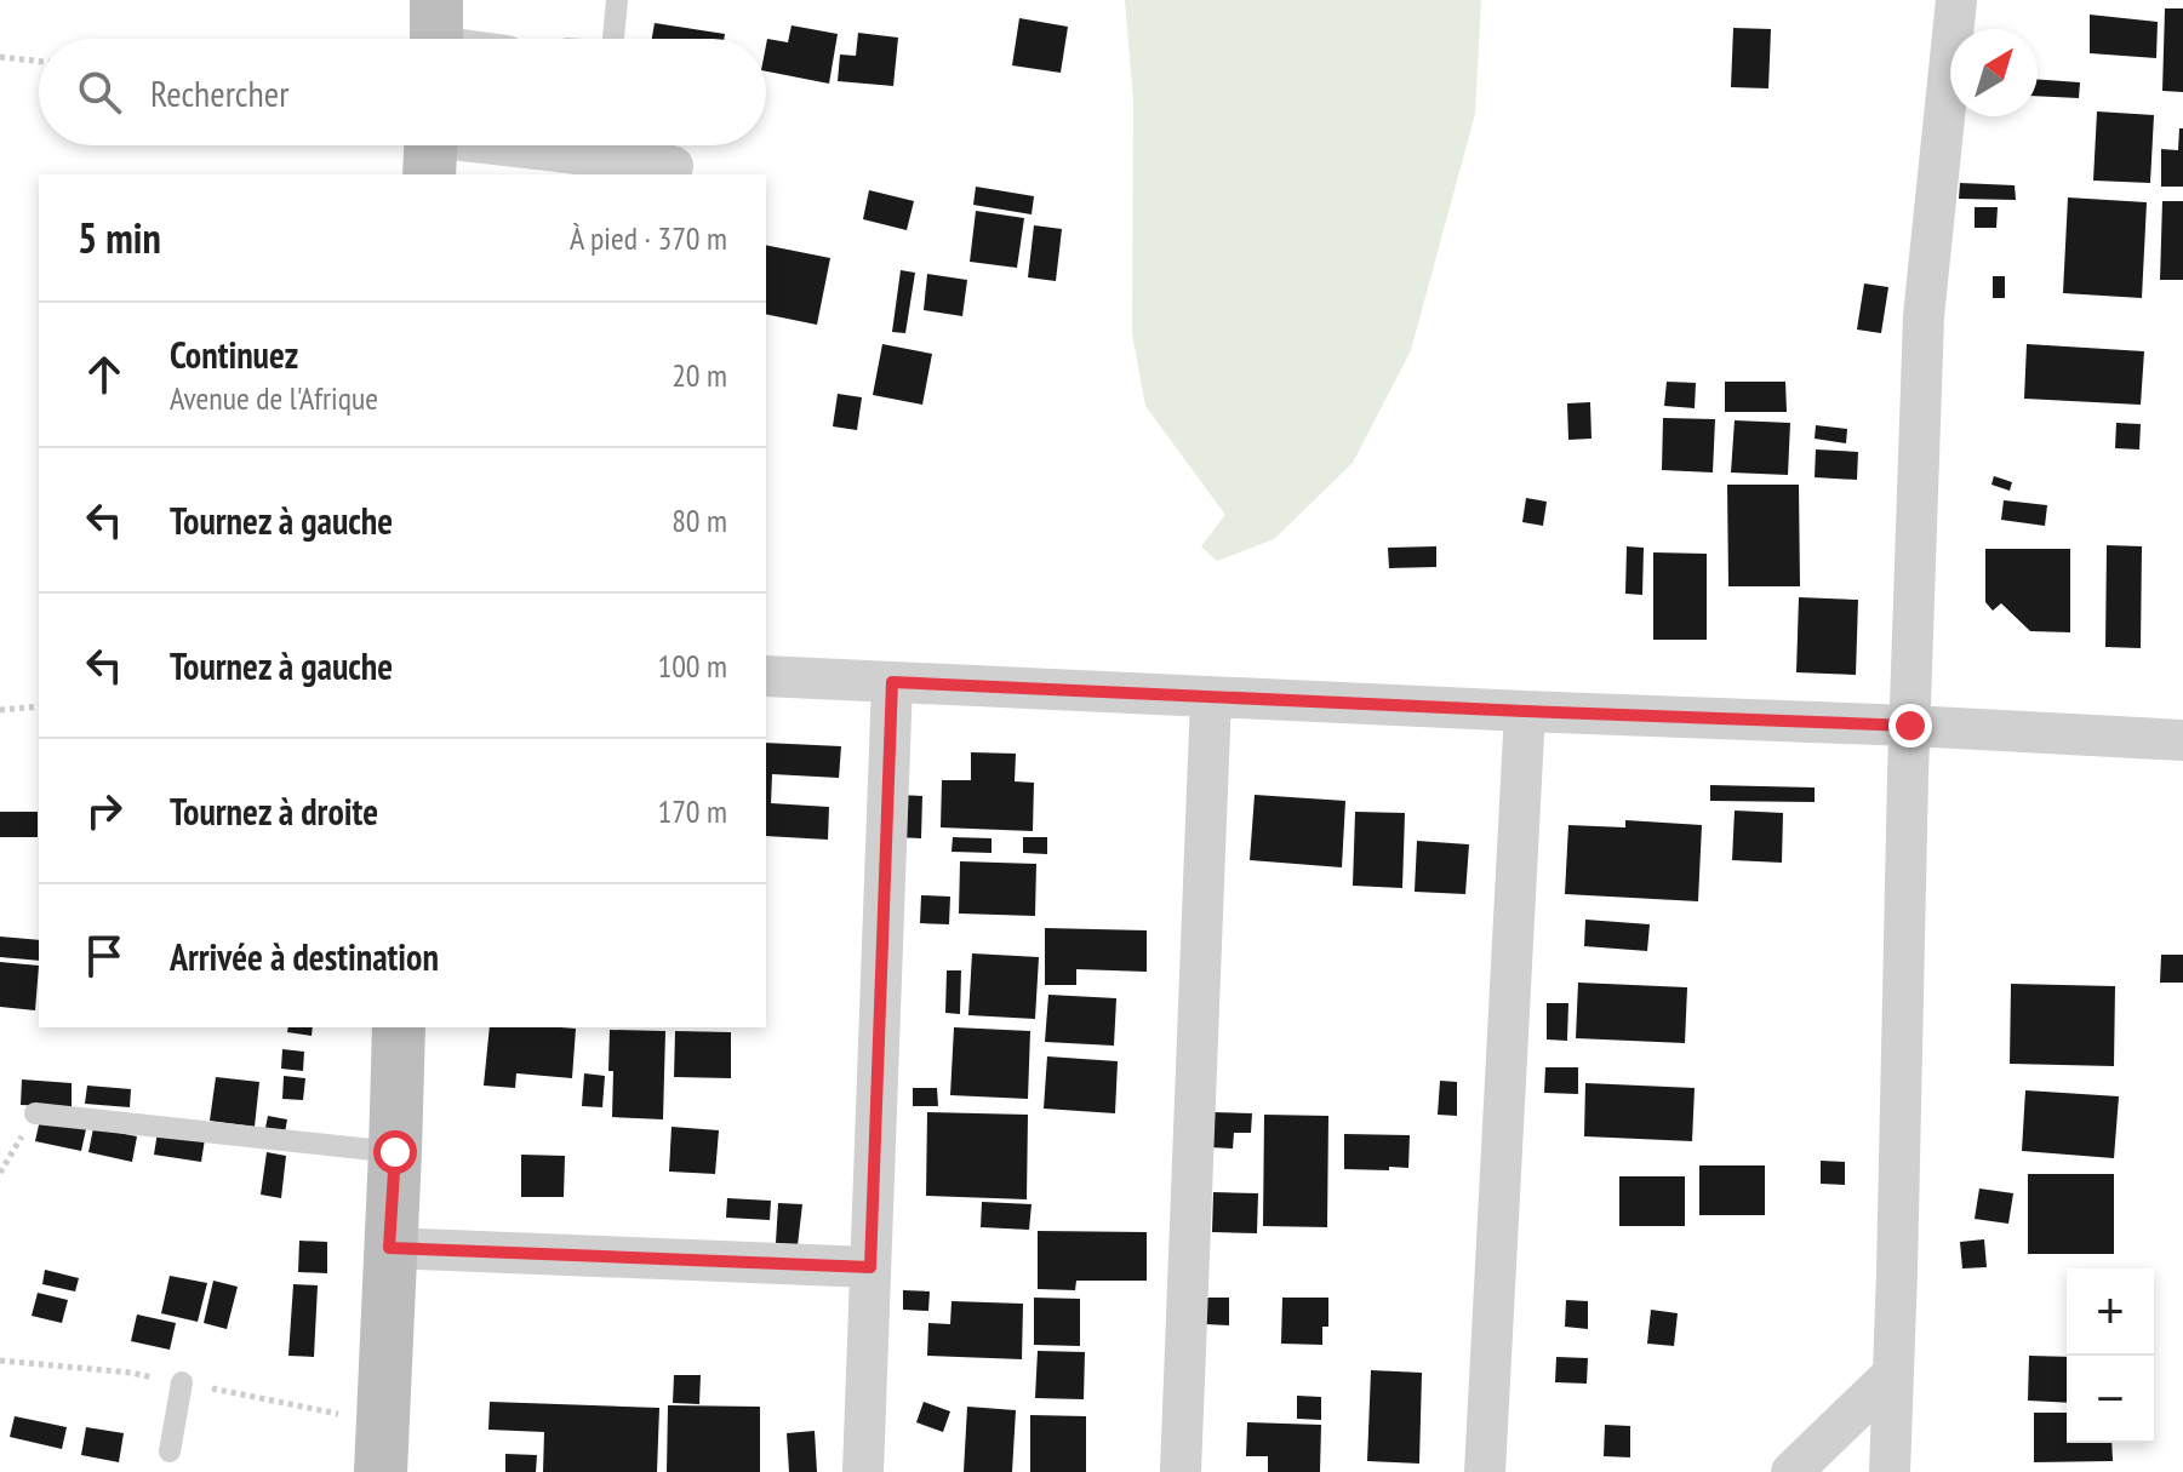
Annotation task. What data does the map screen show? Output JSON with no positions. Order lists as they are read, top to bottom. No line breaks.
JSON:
{"north":"top right","page":{"search":"Rechercher","heading":["5 min","À pied · 370 m"],"list":[["Continuez","Avenue de l'Afrique","20 m"],["Tournez à gauche","80 m"],["Tournez à gauche","100 m"],["Tournez à droite","170 m"],"Arrivée à destination"],"map_buttons":["+","−"]}}
